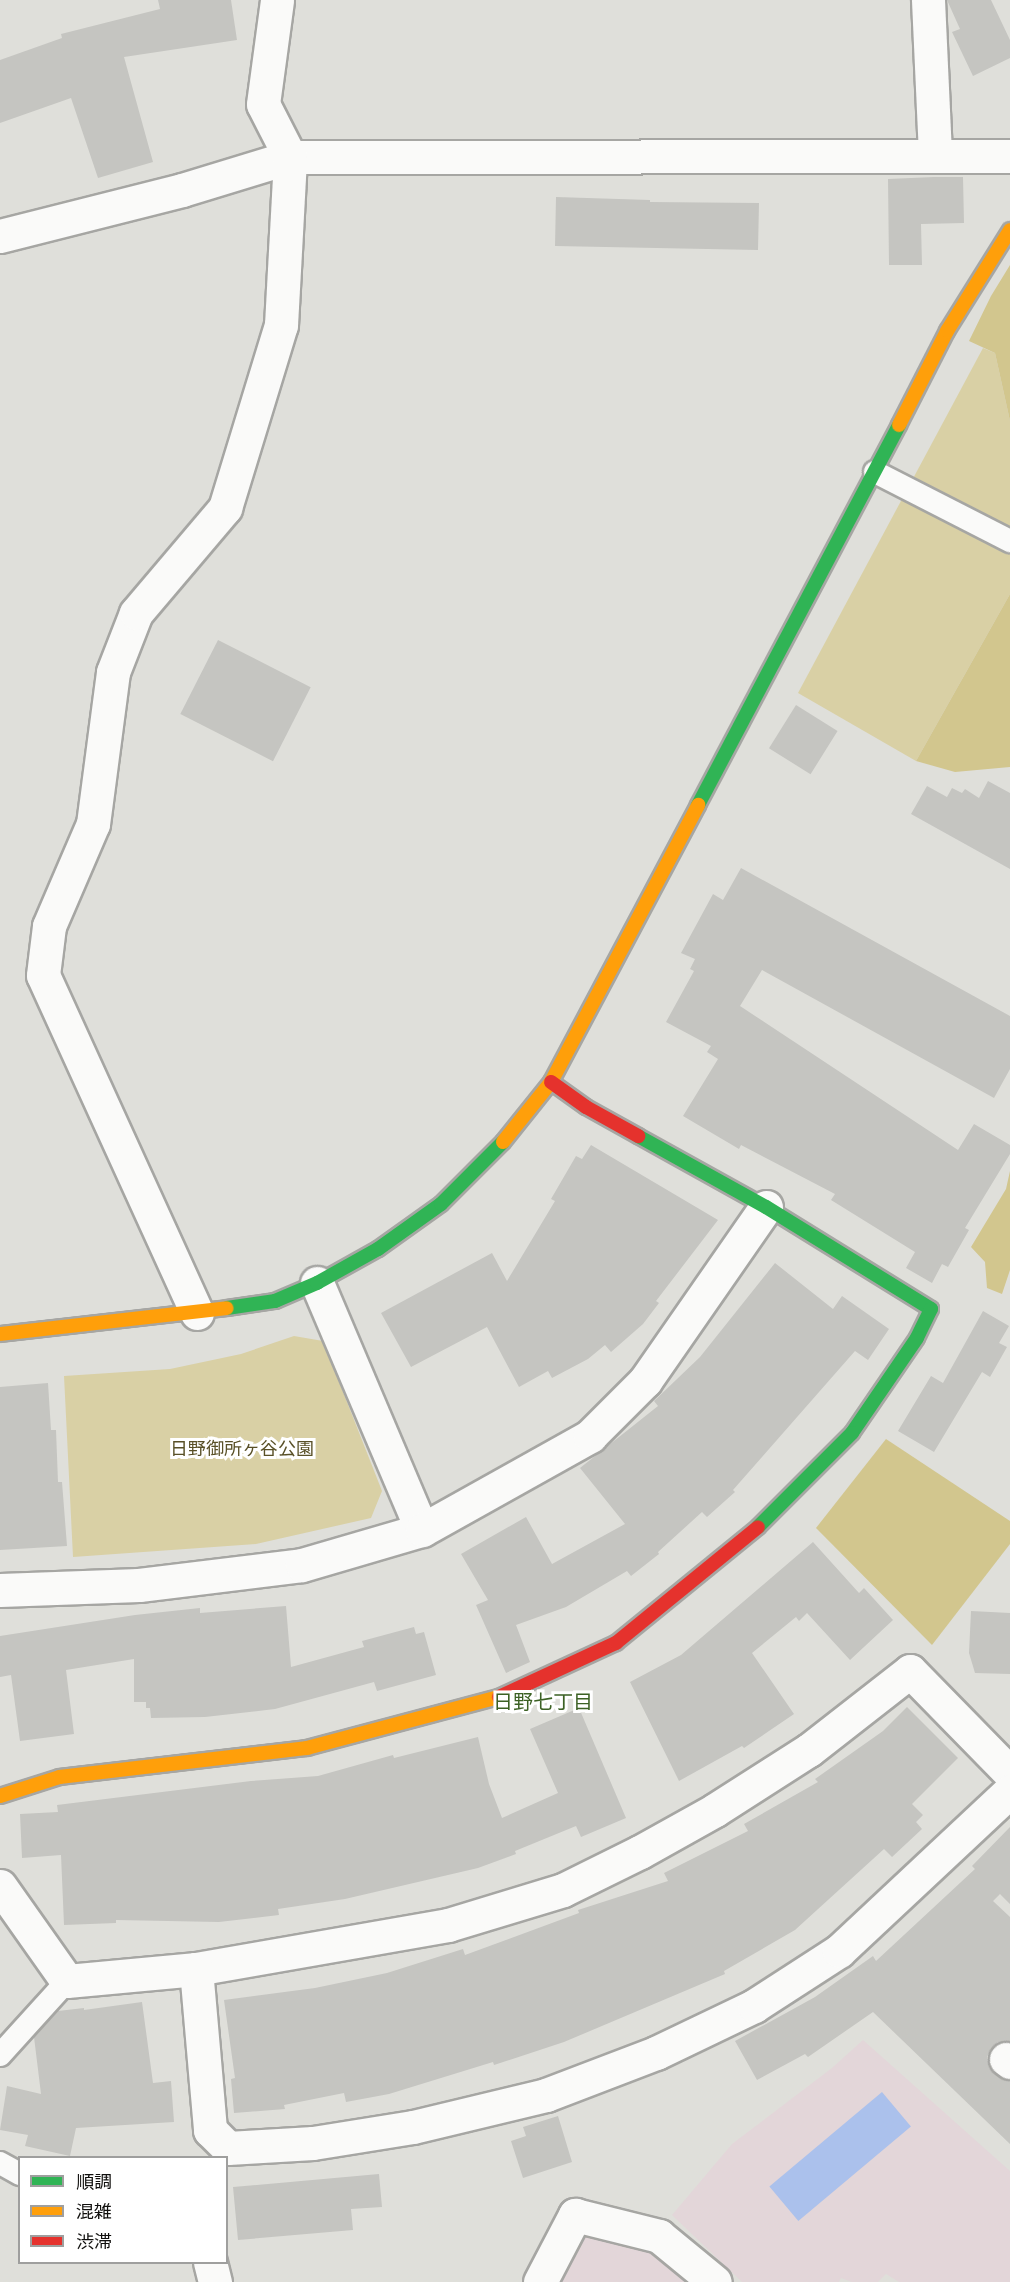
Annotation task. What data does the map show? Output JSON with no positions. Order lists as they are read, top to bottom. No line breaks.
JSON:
{"districts":["日野七丁目"],"parks":["日野御所ヶ谷公園"],"legend":["順調","混雑","渋滞"]}
